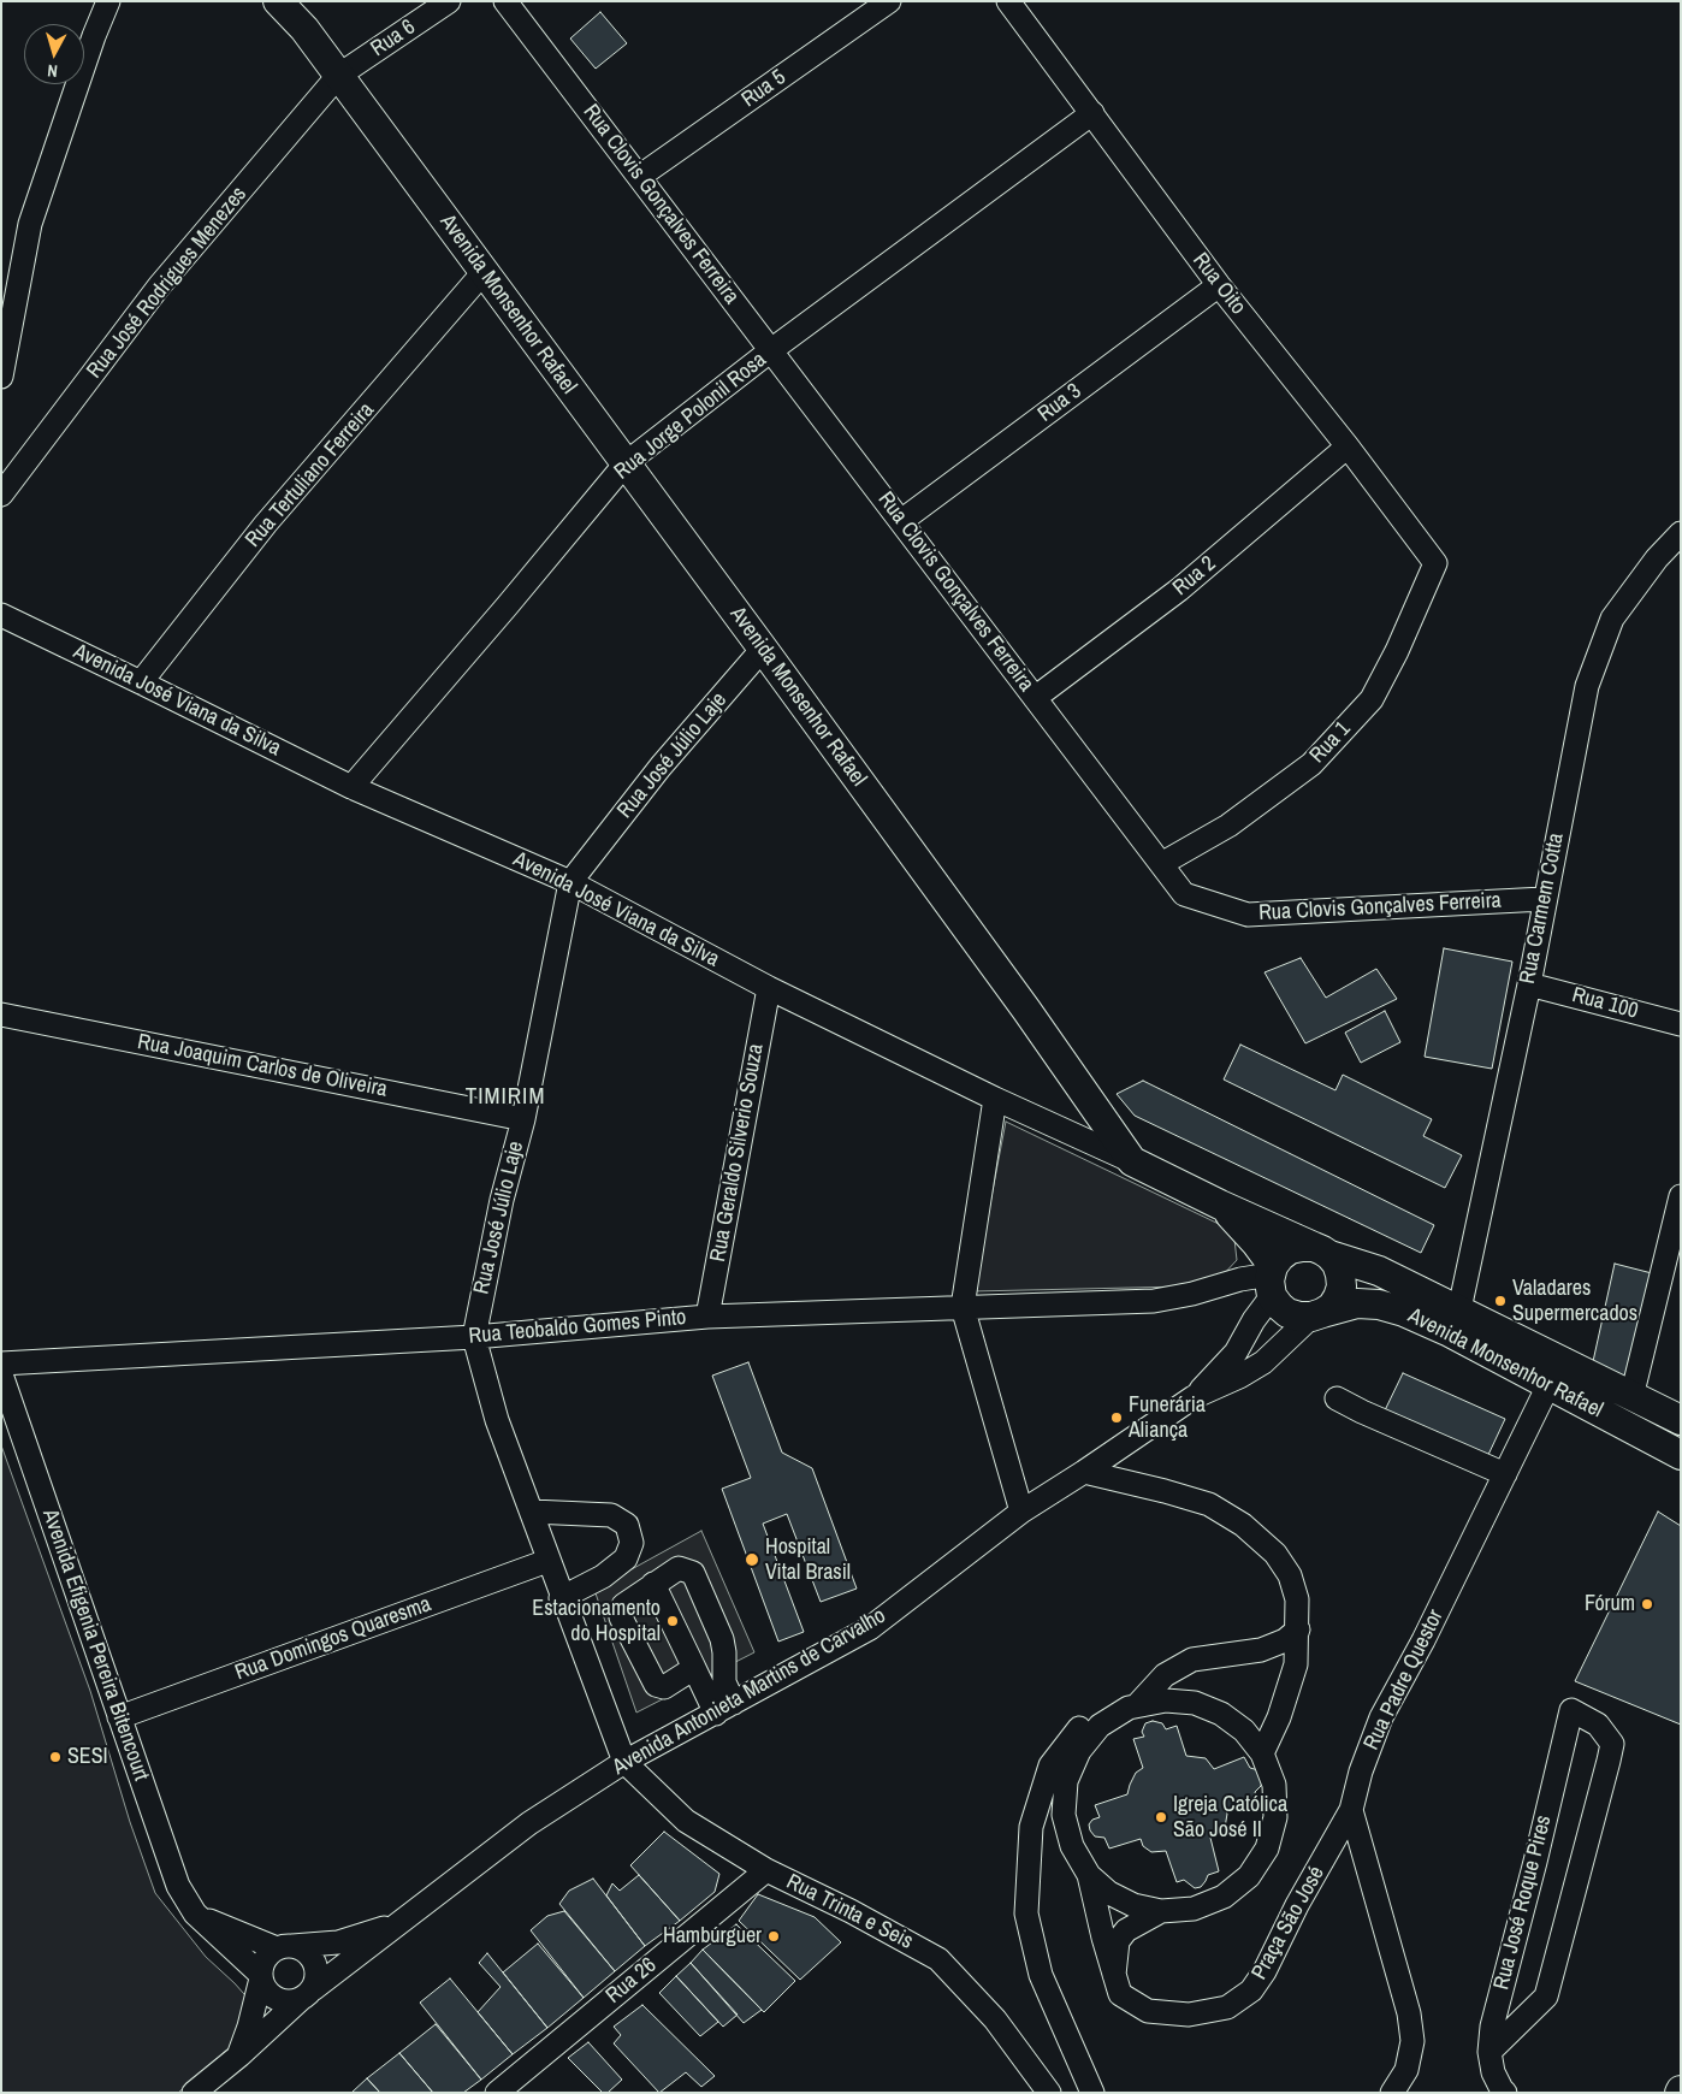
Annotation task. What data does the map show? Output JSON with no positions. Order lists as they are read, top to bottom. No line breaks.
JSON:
{"streets":{"main road":["Avenida Monsenhor Rafael"],"street":["Rua 6","Rua 5","Rua Clovis Gonçalves Ferreira","Rua José Rodrigues Menezes","Rua Oito","Rua 3","Rua Jorge Polonil Rosa","Rua Tertuliano Ferreira","Rua 2","Avenida José Viana da Silva","Rua 1","Rua José Júlio Laje","Rua Carmem Cotta","Rua 100","Rua Joaquim Carlos de Oliveira","Rua Geraldo Silverio Souza","Rua Teobaldo Gomes Pinto","Rua Domingos Quaresma","Avenida Efigenia Pereira Bitencourt","Rua Padre Questor","Avenida Antonieta Martins de Carvalho","Rua José Roque Pires","Rua Trinta e Seis","Praça São José","Rua 26"]},"crossings":[["Rua 6","Rua José Rodrigues Menezes"],["Rua 6","Avenida Monsenhor Rafael"],["Rua 5","Rua Clovis Gonçalves Ferreira"],["Rua Clovis Gonçalves Ferreira","Rua 3"],["Rua Clovis Gonçalves Ferreira","Rua Jorge Polonil Rosa"],["Rua Clovis Gonçalves Ferreira","Rua 2"],["Rua Clovis Gonçalves Ferreira","Rua 1"],["Rua Clovis Gonçalves Ferreira","Rua Carmem Cotta"],["Rua José Rodrigues Menezes","Avenida Monsenhor Rafael"],["Rua Oito","Rua 3"],["Rua Oito","Rua Jorge Polonil Rosa"],["Rua Oito","Rua 2"],["Rua Oito","Rua 1"],["Avenida Monsenhor Rafael","Rua Jorge Polonil Rosa"],["Avenida Monsenhor Rafael","Rua Tertuliano Ferreira"],["Avenida Monsenhor Rafael","Avenida José Viana da Silva"],["Avenida Monsenhor Rafael","Rua José Júlio Laje"],["Avenida Monsenhor Rafael","Rua Carmem Cotta"],["Avenida Monsenhor Rafael","Rua Teobaldo Gomes Pinto"],["Avenida Monsenhor Rafael","Rua Padre Questor"],["Avenida Monsenhor Rafael","Avenida Antonieta Martins de Carvalho"],["Rua Jorge Polonil Rosa","Avenida José Viana da Silva"],["Rua Tertuliano Ferreira","Avenida José Viana da Silva"],["Avenida José Viana da Silva","Rua José Júlio Laje"],["Avenida José Viana da Silva","Rua Geraldo Silverio Souza"],["Rua José Júlio Laje","Rua Joaquim Carlos de Oliveira"],["Rua José Júlio Laje","Rua Teobaldo Gomes Pinto"],["Rua José Júlio Laje","Rua Domingos Quaresma"],["Rua José Júlio Laje","Avenida Antonieta Martins de Carvalho"],["Rua José Júlio Laje","Rua Trinta e Seis"],["Rua Carmem Cotta","Rua 100"],["Rua Geraldo Silverio Souza","Rua Teobaldo Gomes Pinto"],["Rua Teobaldo Gomes Pinto","Avenida Antonieta Martins de Carvalho"],["Rua Domingos Quaresma","Avenida Efigenia Pereira Bitencourt"],["Avenida Efigenia Pereira Bitencourt","Avenida Antonieta Martins de Carvalho"],["Rua Padre Questor","Praça São José"],["Avenida Antonieta Martins de Carvalho","Rua Trinta e Seis"],["Rua Trinta e Seis","Rua 26"]],"districts":["TIMIRIM"],"places":["Valadares Supermercados","Funerária Aliança","Hospital Vital Brasil","Fórum","Estacionamento do Hospital","SESI","Igreja Católica São José II","Hambúrguer"],"north":"bottom"}
